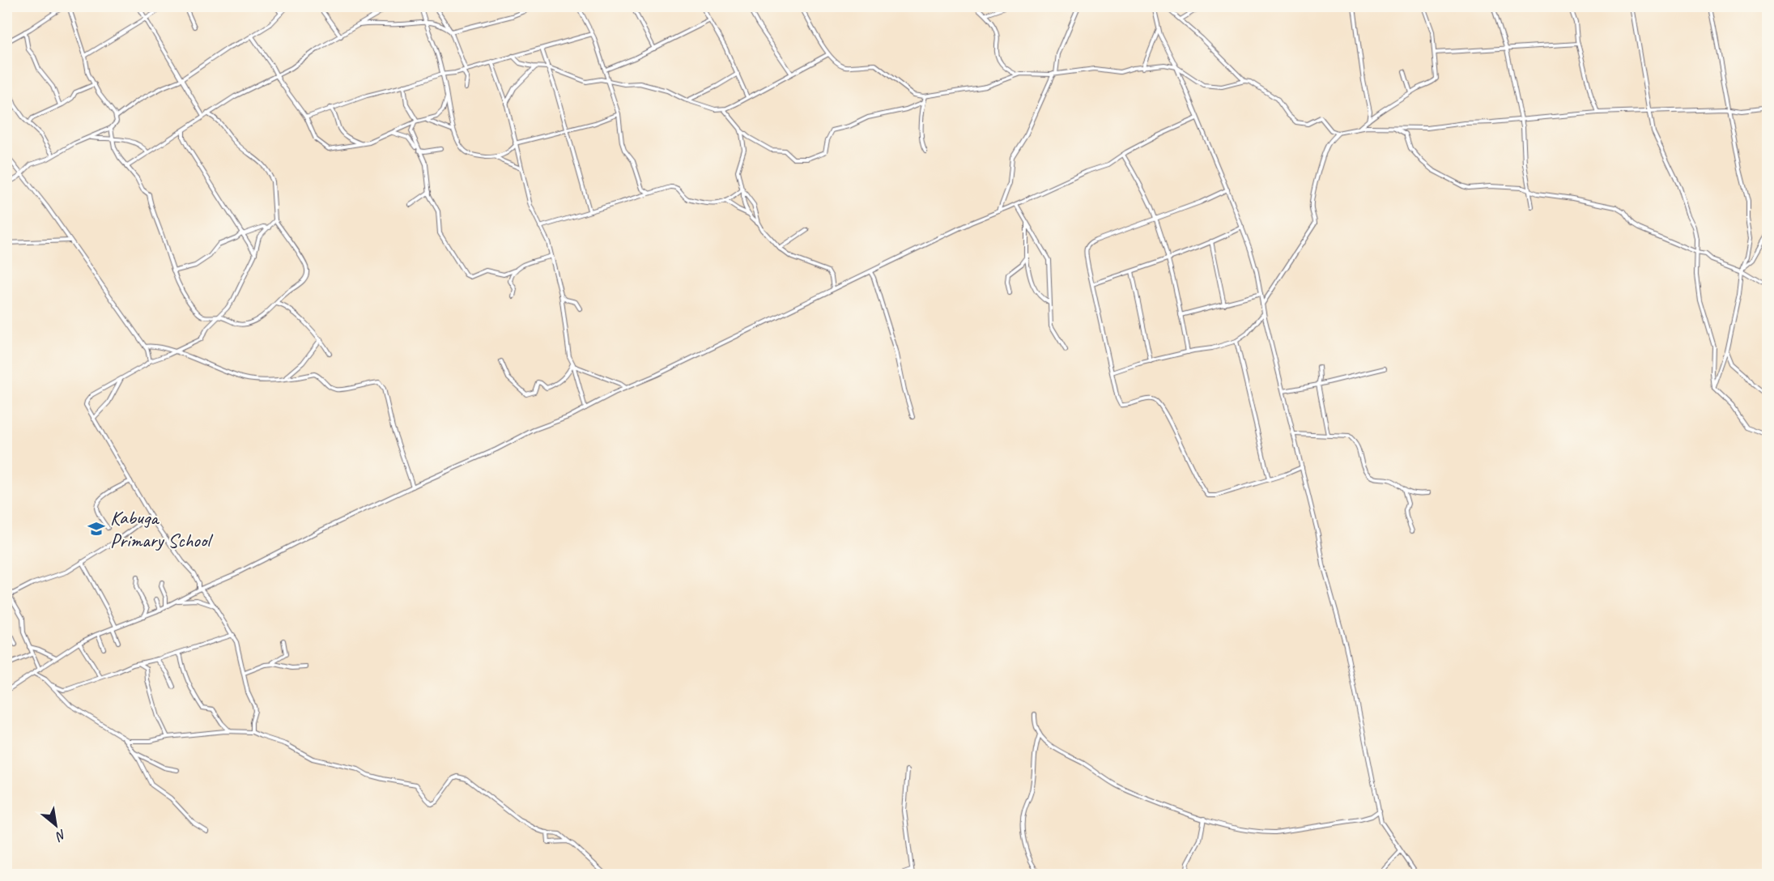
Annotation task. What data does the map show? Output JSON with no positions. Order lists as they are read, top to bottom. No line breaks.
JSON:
{"places":{"school or university":["Kabuga Primary School"]},"north":"bottom right"}
